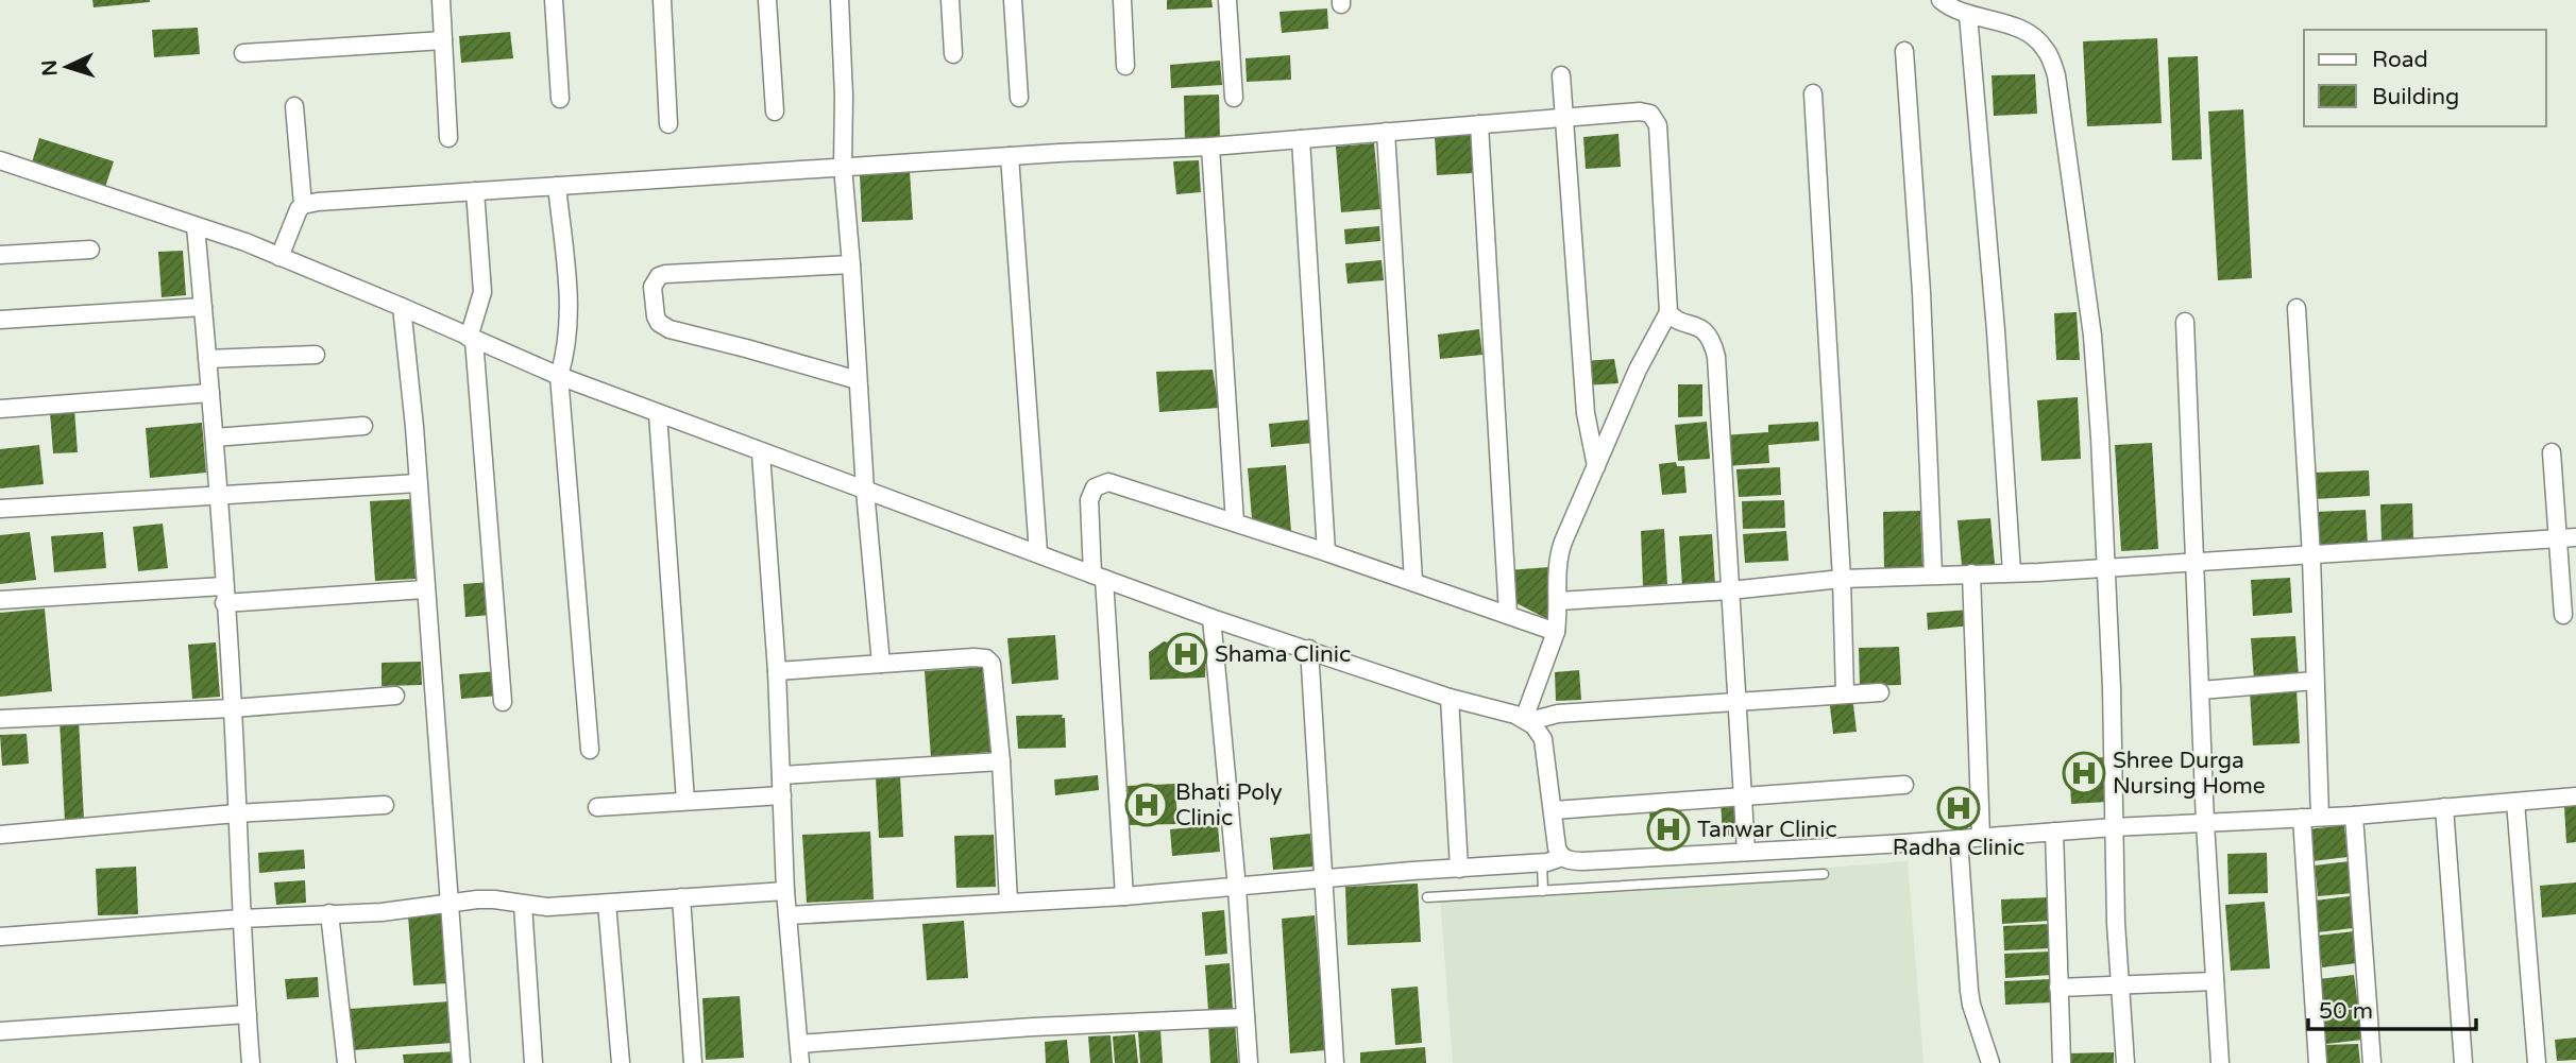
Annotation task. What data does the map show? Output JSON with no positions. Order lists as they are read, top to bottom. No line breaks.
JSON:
{"places":{"hospital":["Shama Clinic","Shree Durga Nursing Home","Bhati Poly Clinic","Radha Clinic","Tanwar Clinic"]},"legend":["Road","Building"],"scale_bar":"50 m","north":"left"}
